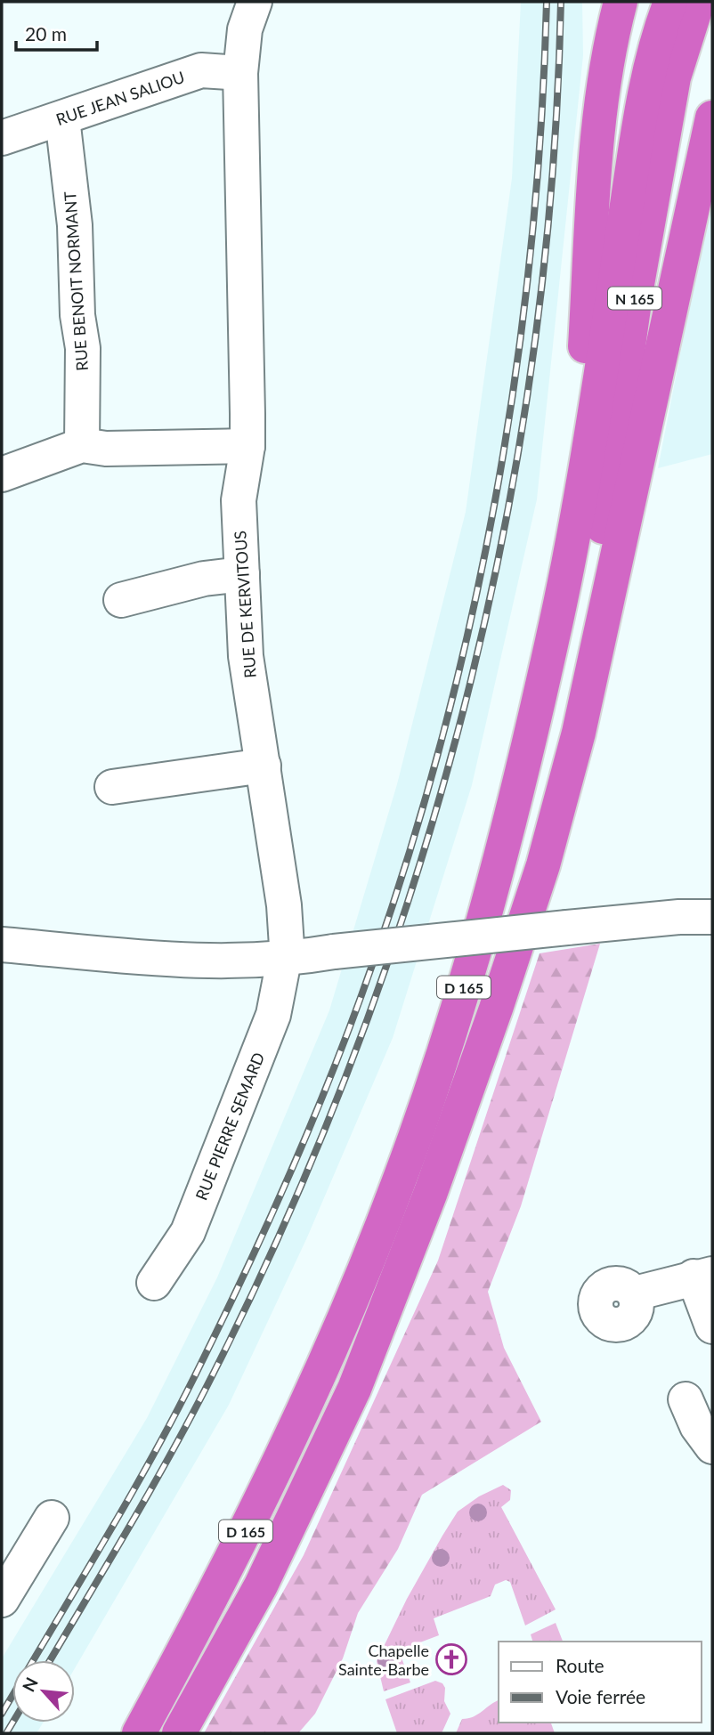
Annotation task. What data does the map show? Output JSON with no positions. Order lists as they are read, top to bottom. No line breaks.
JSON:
{"streets":{"highway":["N 165","D 165"],"street":["RUE JEAN SALIOU","RUE BENOIT NORMANT","RUE DE KERVITOUS","RUE PIERRE SEMARD"]},"crossings":[["RUE JEAN SALIOU","RUE BENOIT NORMANT"],["RUE JEAN SALIOU","RUE DE KERVITOUS"],["N 165","D 165"],["RUE DE KERVITOUS","RUE PIERRE SEMARD"]],"places":{"church":["Chapelle Sainte-Barbe"]},"legend":["Route","Voie ferrée"],"scale_bar":"20 m","north":"top left"}
